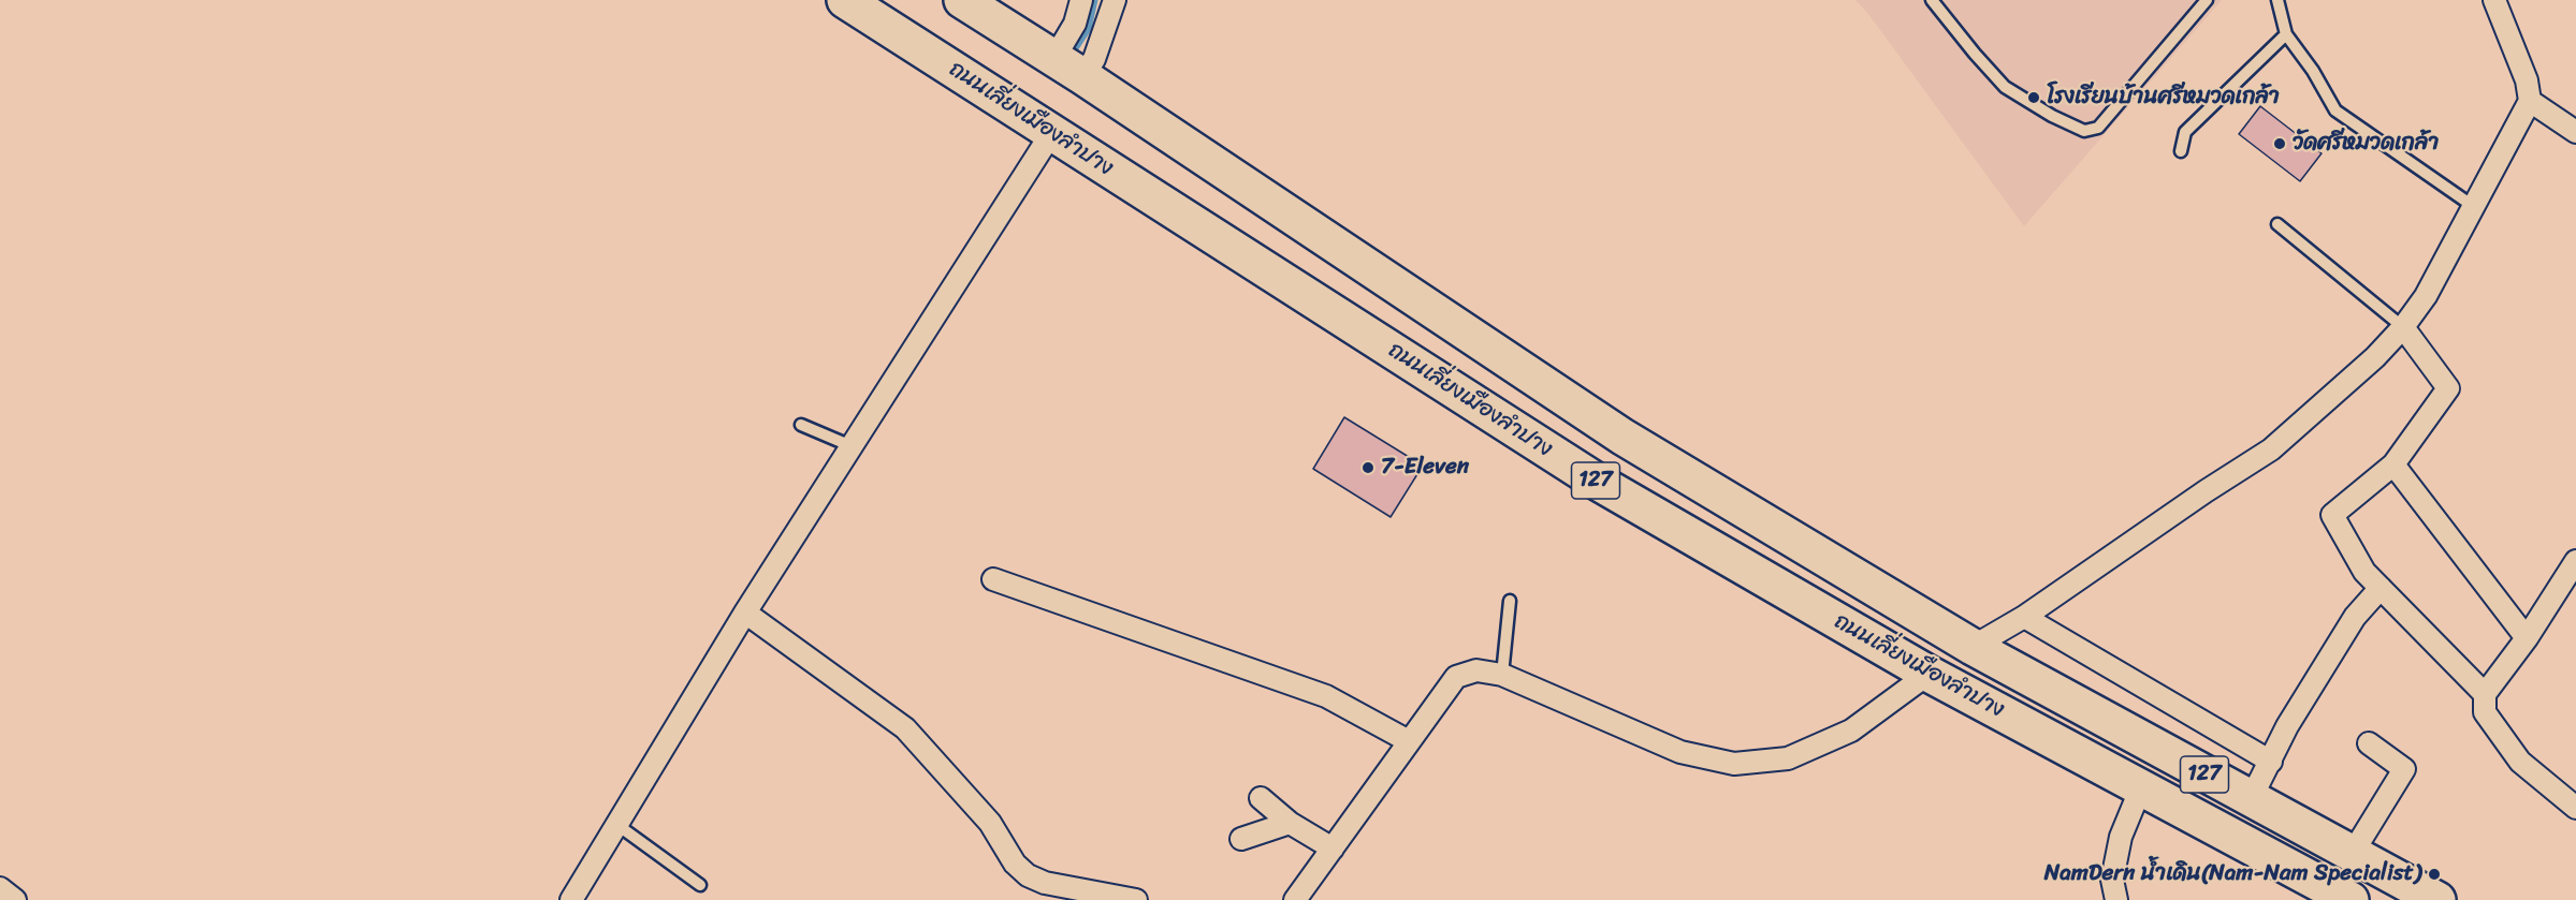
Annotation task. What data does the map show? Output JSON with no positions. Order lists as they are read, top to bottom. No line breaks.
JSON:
{"streets":{"highway":["ถนนเลี่ยงเมืองลำปาง","127"]},"places":["โรงเรียนบ้านศรีหมวดเกล้า","วัดศรีหมวดเกล้า","7-Eleven","NamDern น้ำเดิน(Nam-Nam Specialist)"]}
